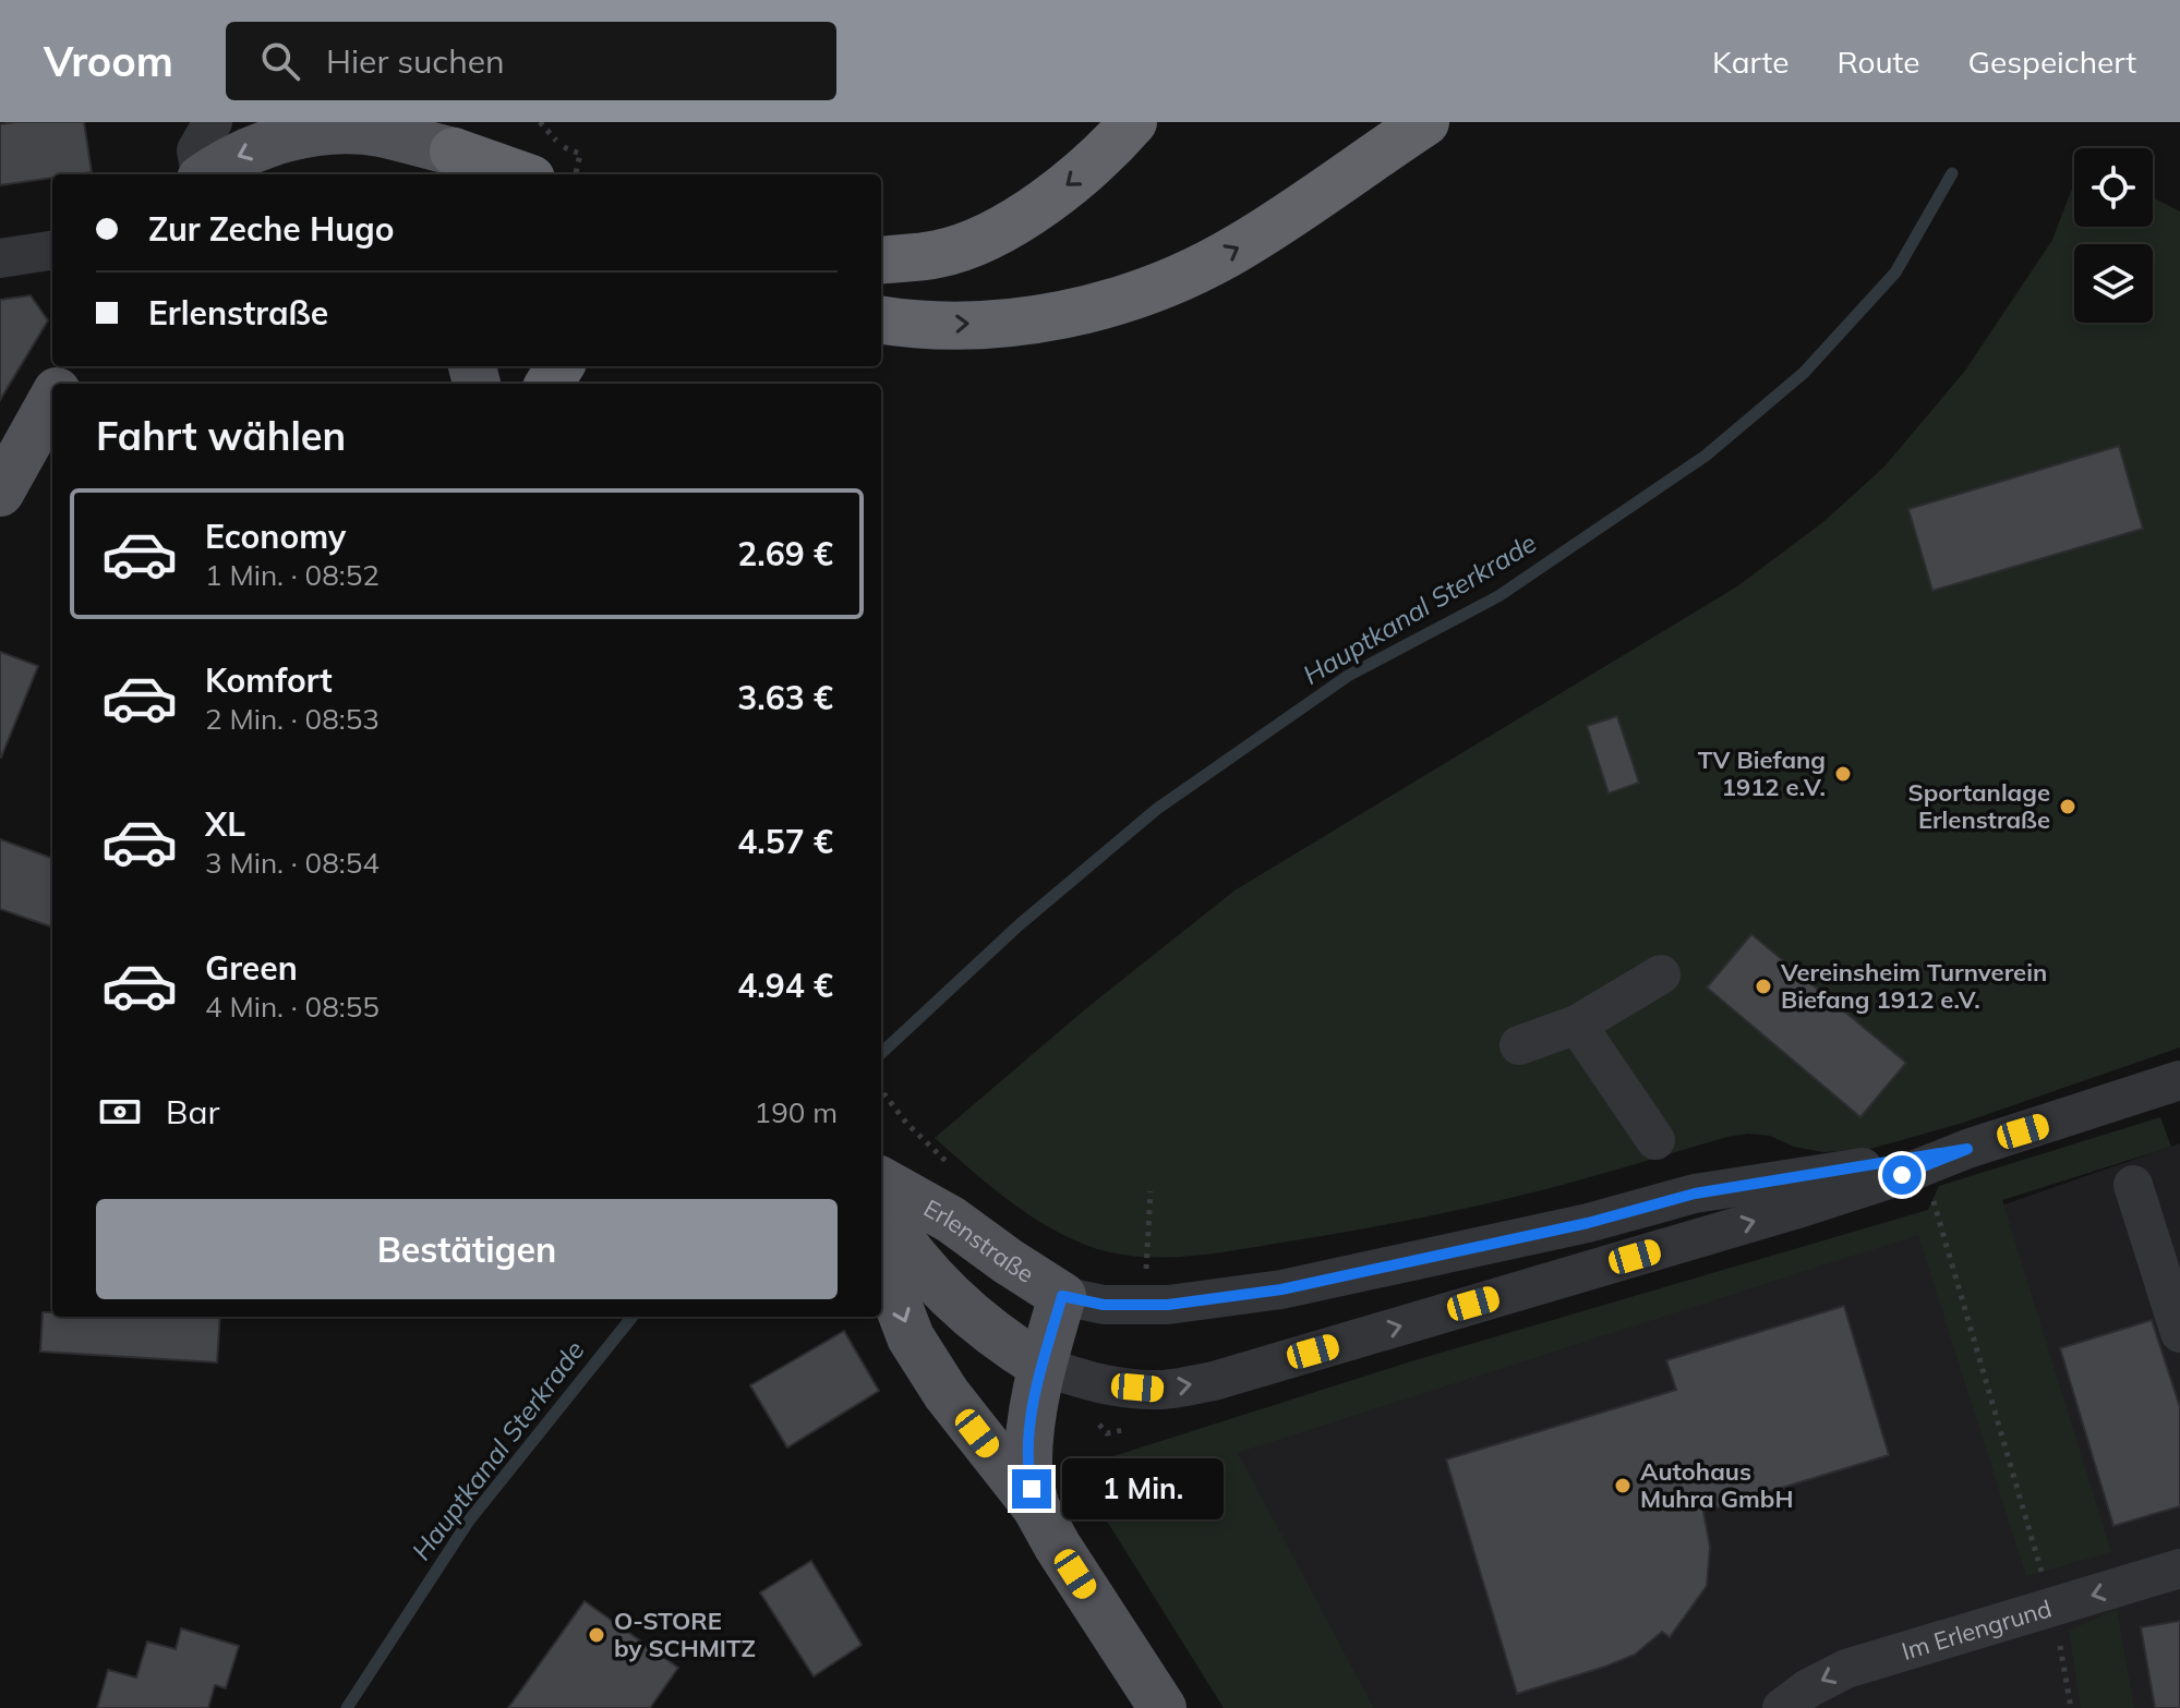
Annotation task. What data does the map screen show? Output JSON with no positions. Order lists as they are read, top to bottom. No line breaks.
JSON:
{"streets":{"main road":["Erlenstraße"],"street":["Im Erlengrund"]},"one_way":["Im Erlengrund"],"water":["Hauptkanal Sterkrade"],"places":["TV Biefang 1912 e.V.","Sportanlage Erlenstraße","Vereinsheim Turnverein Biefang 1912 e.V.","Autohaus Muhra GmbH","O-STORE by SCHMITZ"],"page":{"header":"Vroom","search":"Hier suchen","nav":["Karte","Route","Gespeichert"],"banner":["Zur Zeche Hugo","Erlenstraße"],"heading":"Fahrt wählen","list":[{"name":"Economy","note":"1 Min. · 08:52","value":"2.69 €"},{"name":"Komfort","note":"2 Min. · 08:53","value":"3.63 €"},{"name":"XL","note":"3 Min. · 08:54","value":"4.57 €"},{"name":"Green","note":"4 Min. · 08:55","value":"4.94 €"}],"pay":["Bar","190 m"],"buttons":"Bestätigen","bubble":"1 Min."}}
